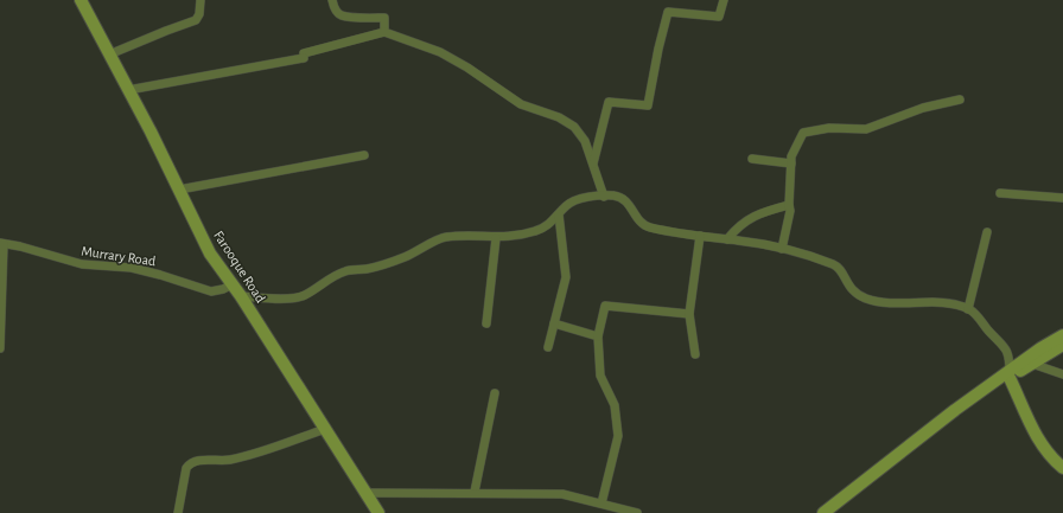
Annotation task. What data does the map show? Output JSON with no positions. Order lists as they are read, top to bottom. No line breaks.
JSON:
{"streets":{"street":["Murrary Road","Farooque Road"]},"crossings":[["Murrary Road","Farooque Road"]]}
